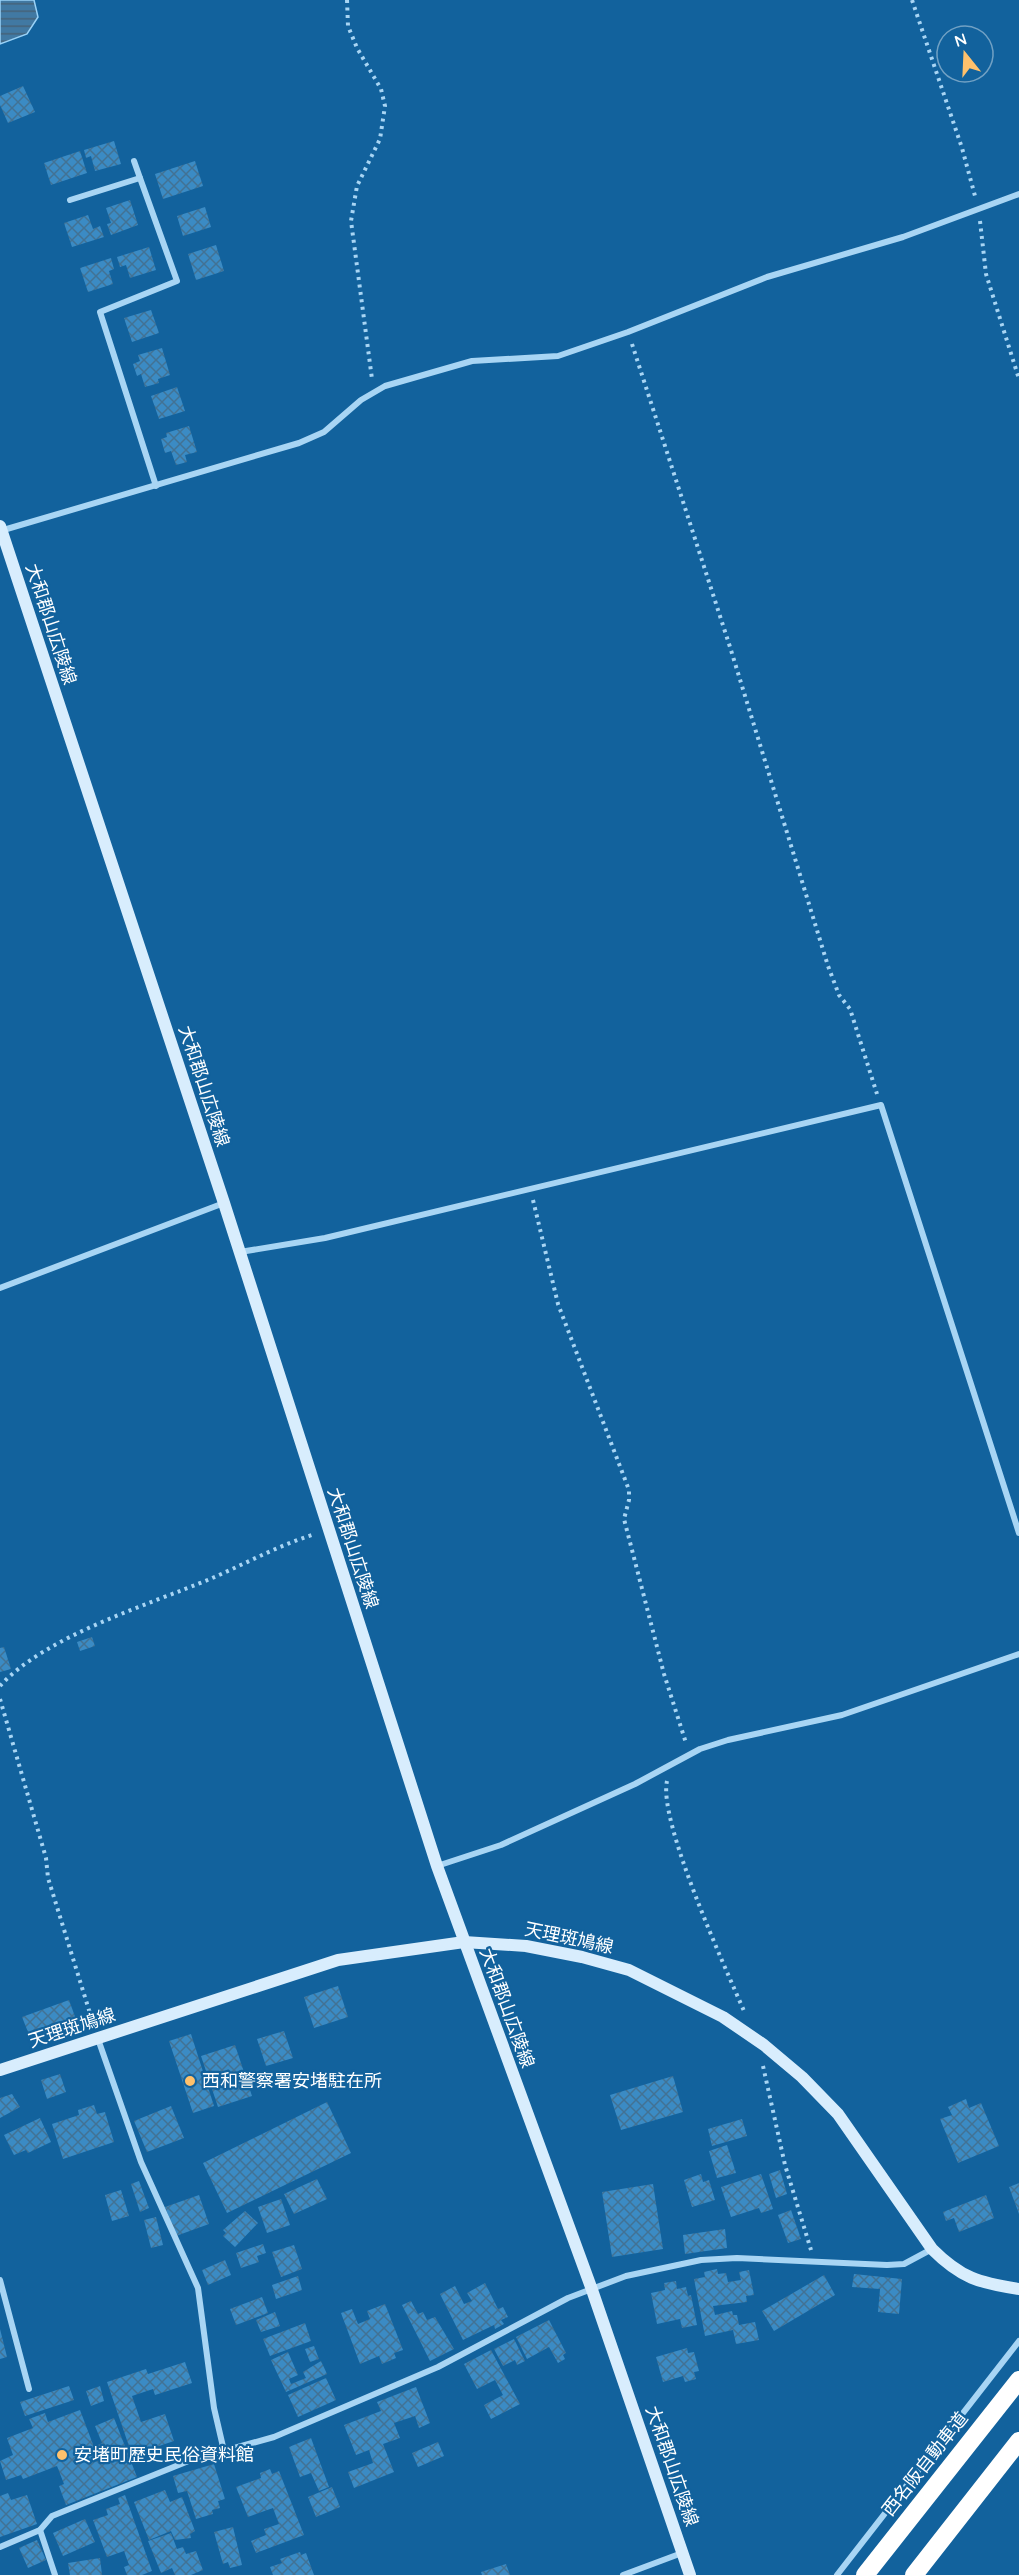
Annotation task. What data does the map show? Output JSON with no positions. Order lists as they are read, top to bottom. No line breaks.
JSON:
{"streets":{"highway":["西名阪自動車道"],"main road":["大和郡山広陵線","天理斑鳩線"]},"crossings":[["大和郡山広陵線","天理斑鳩線"]],"places":["西和警察署安堵駐在所","安堵町歴史民俗資料館"],"north":"top"}
